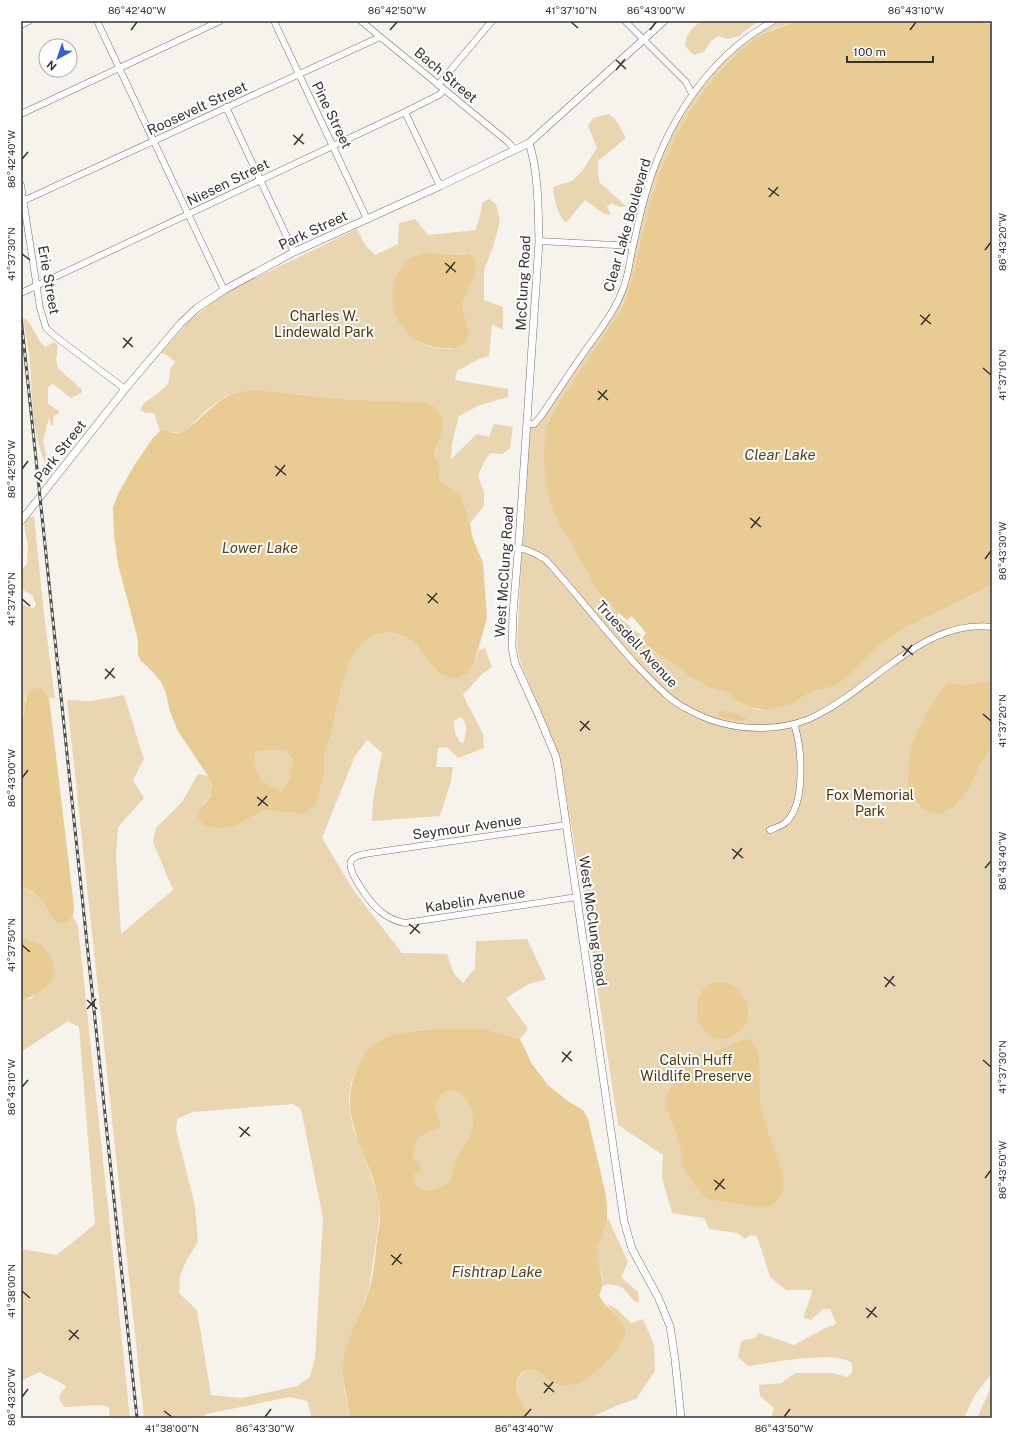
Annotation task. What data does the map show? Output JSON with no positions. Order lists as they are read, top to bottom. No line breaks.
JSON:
{"streets":{"street":["Bach Street","Roosevelt Street","Pine Street","Niesen Street","Clear Lake Boulevard","Park Street","Erie Street","McClung Road","West McClung Road","Truesdell Avenue","Seymour Avenue","Kabelin Avenue"]},"crossings":[["Bach Street","Roosevelt Street"],["Bach Street","Niesen Street"],["Bach Street","Park Street"],["Roosevelt Street","Pine Street"],["Roosevelt Street","Erie Street"],["Pine Street","Niesen Street"],["Pine Street","Park Street"],["Niesen Street","Erie Street"],["Clear Lake Boulevard","McClung Road"],["Clear Lake Boulevard","West McClung Road"],["Park Street","Erie Street"],["Park Street","McClung Road"],["McClung Road","West McClung Road"],["West McClung Road","Truesdell Avenue"],["West McClung Road","Seymour Avenue"],["West McClung Road","Kabelin Avenue"],["Seymour Avenue","Kabelin Avenue"]],"water":["Clear Lake","Lower Lake","Fishtrap Lake"],"parks":["Charles W. Lindewald Park","Fox Memorial Park","Calvin Huff Wildlife Preserve"],"scale_bar":"100 m","north":"bottom left","coordinates":["86°42'40\"W","86°42'50\"W","41°37'10\"N","86°43'00\"W","86°43'10\"W","86°43'20\"W","41°37'30\"N","86°43'30\"W","41°37'40\"N","41°37'20\"N","86°43'40\"W","41°37'50\"N","86°43'50\"W","41°38'00\"N"]}
